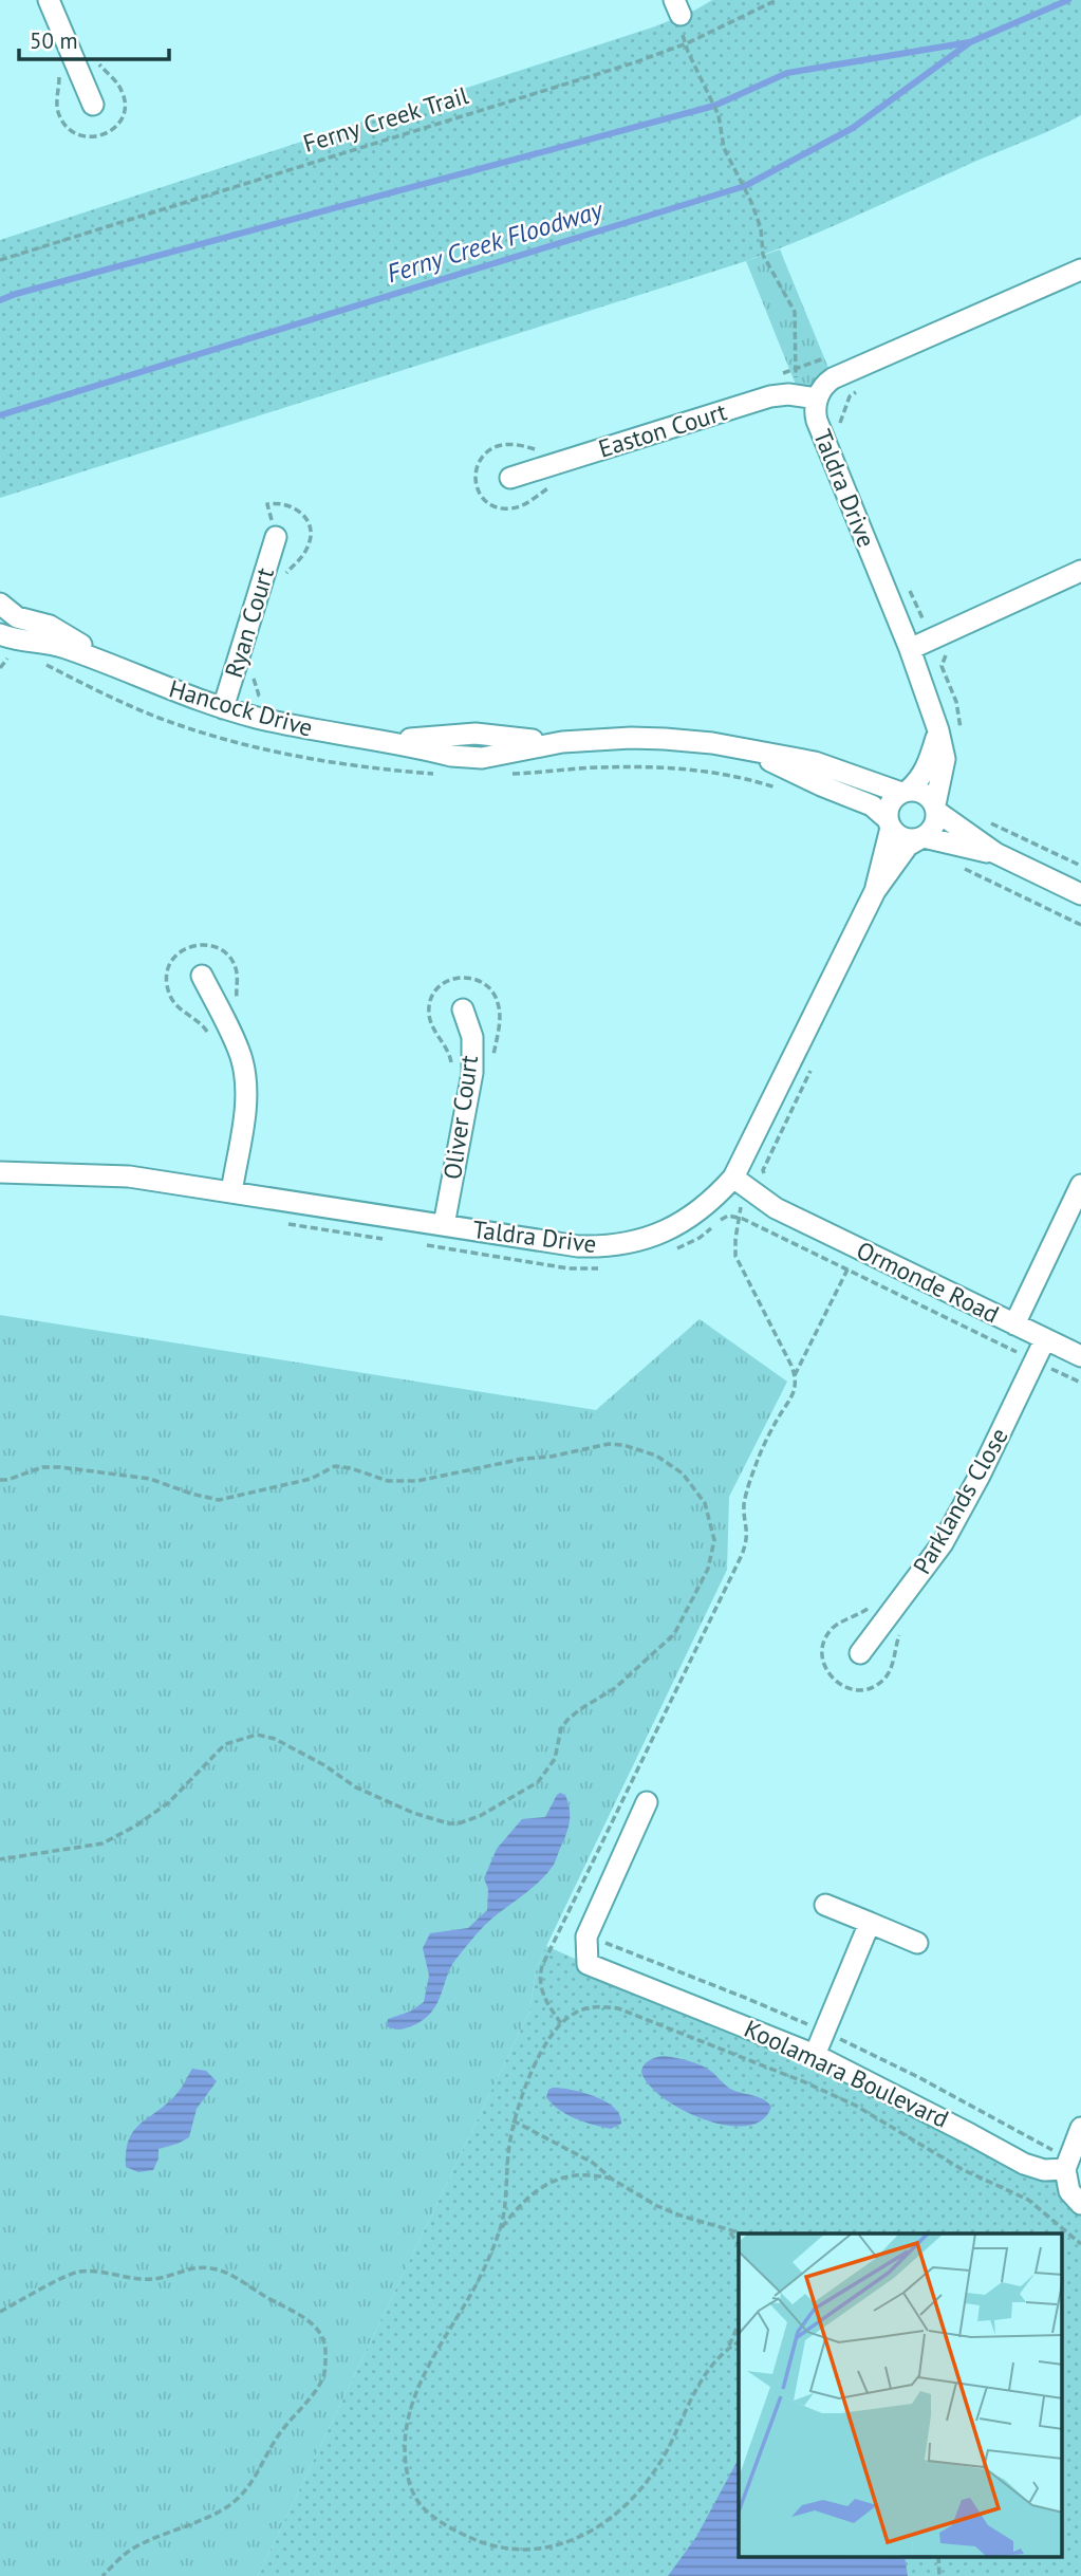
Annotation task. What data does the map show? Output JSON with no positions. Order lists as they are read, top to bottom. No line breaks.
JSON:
{"streets":{"street":["Easton Court","Taldra Drive","Ryan Court","Hancock Drive","Oliver Court","Ormonde Road","Parklands Close","Koolamara Boulevard"],"path":["Ferny Creek Trail"]},"crossings":[["Easton Court","Taldra Drive"],["Taldra Drive","Hancock Drive"],["Taldra Drive","Oliver Court"],["Taldra Drive","Ormonde Road"],["Ryan Court","Hancock Drive"],["Ormonde Road","Parklands Close"]],"water":["Ferny Creek Floodway"],"scale_bar":"50 m"}
